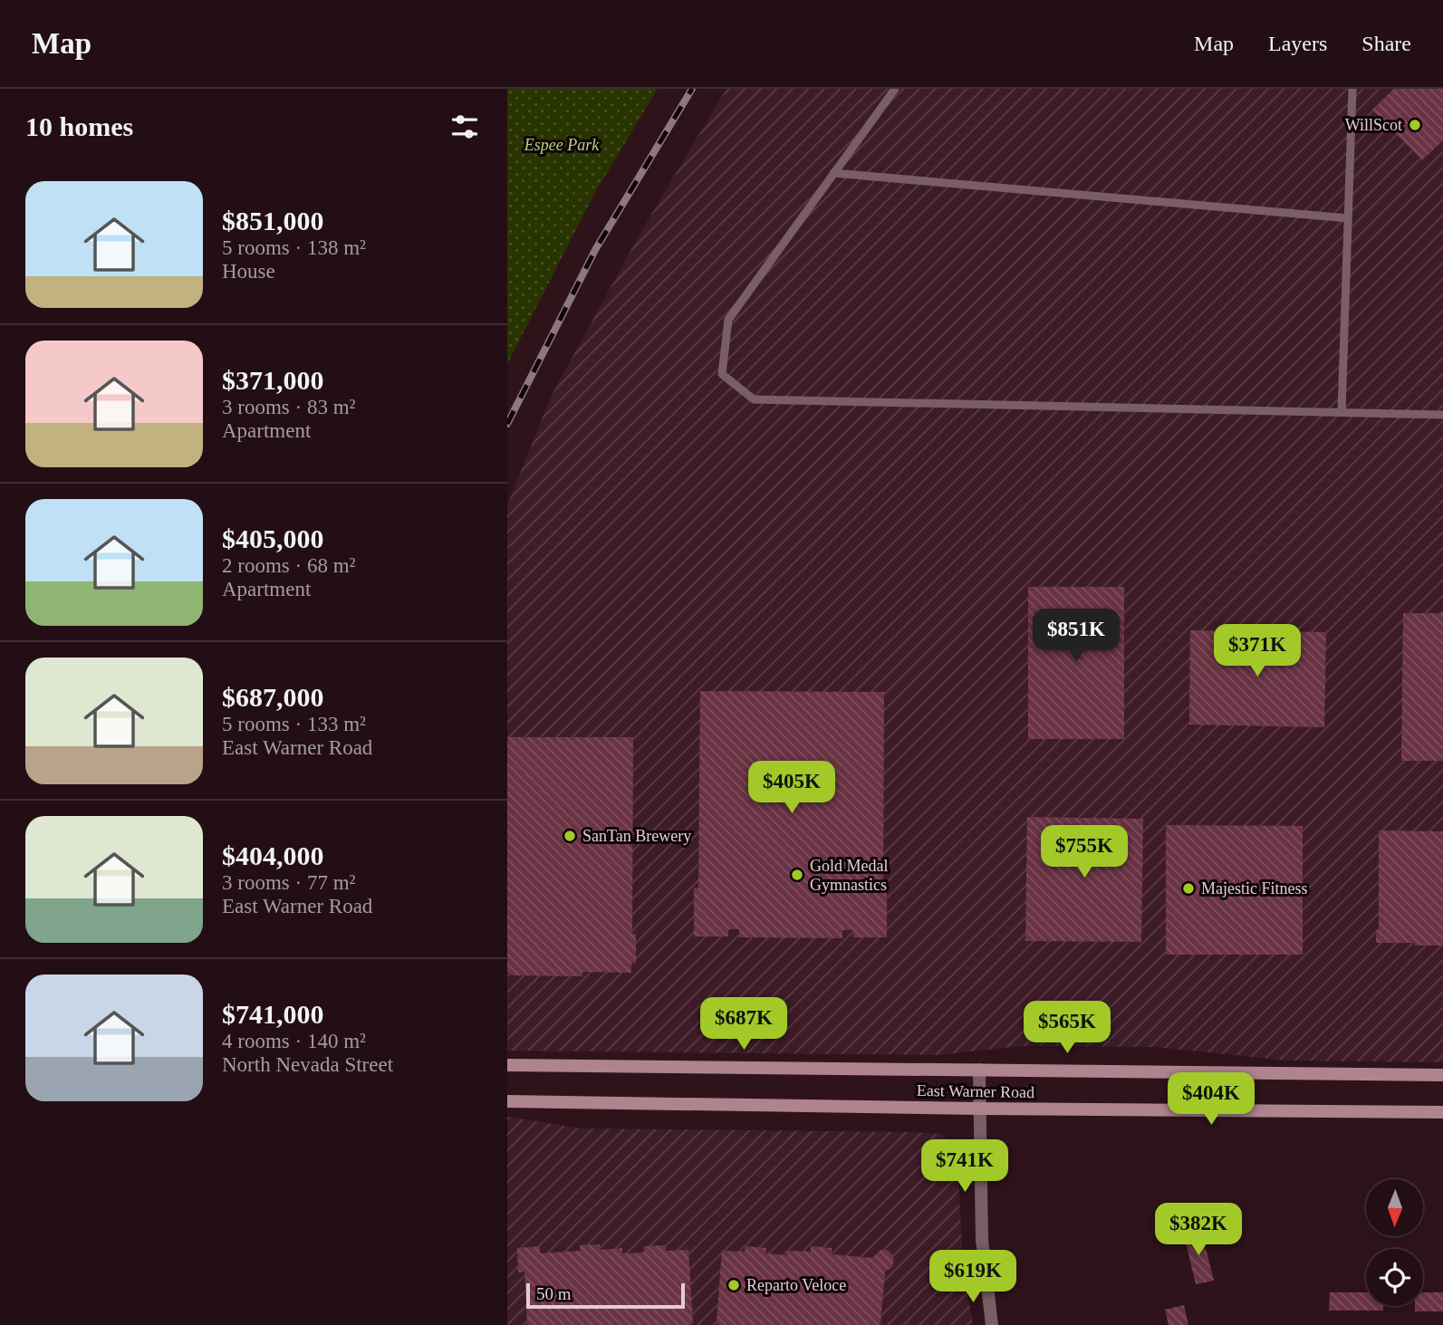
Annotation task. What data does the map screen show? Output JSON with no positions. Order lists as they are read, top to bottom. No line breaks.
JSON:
{"streets":{"main road":["East Warner Road"]},"parks":["Espee Park"],"places":["WillScot","SanTan Brewery","Gold Medal Gymnastics","Majestic Fitness","Reparto Veloce"],"scale_bar":"50 m","north":"bottom","page":{"header":"Map","nav":["Map","Layers","Share"],"heading":"10 homes","list":[{"name":"$851,000","note":"5 rooms · 138 m² · House"},{"name":"$371,000","note":"3 rooms · 83 m² · Apartment"},{"name":"$405,000","note":"2 rooms · 68 m² · Apartment"},{"name":"$687,000","note":"5 rooms · 133 m² · East Warner Road"},{"name":"$404,000","note":"3 rooms · 77 m² · East Warner Road"},{"name":"$741,000","note":"4 rooms · 140 m² · North Nevada Street"}],"price":["$851K","$371K","$405K","$755K","$687K","$565K","$404K","$741K","$382K","$619K"],"scale":"50 m"}}
